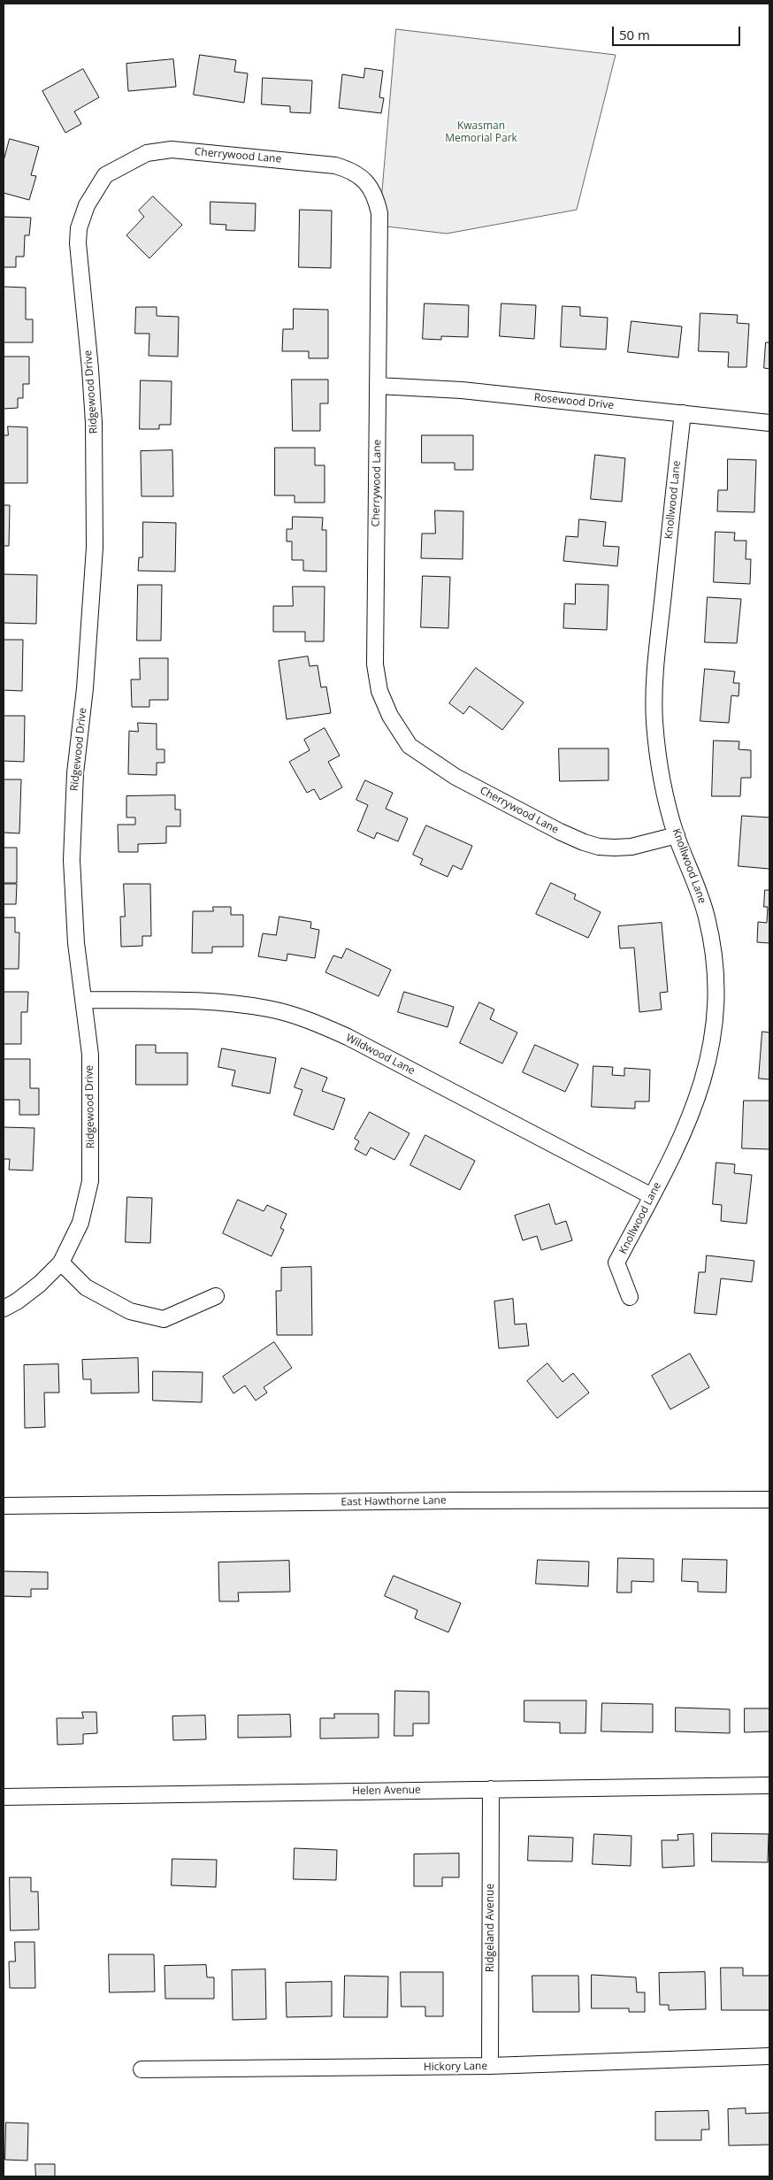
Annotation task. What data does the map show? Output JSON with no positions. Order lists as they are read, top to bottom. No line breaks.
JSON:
{"streets":{"street":["Cherrywood Lane","Ridgewood Drive","Rosewood Drive","Knollwood Lane","Wildwood Lane","East Hawthorne Lane","Helen Avenue","Ridgeland Avenue","Hickory Lane"]},"crossings":[["Cherrywood Lane","Ridgewood Drive"],["Cherrywood Lane","Rosewood Drive"],["Cherrywood Lane","Knollwood Lane"],["Ridgewood Drive","Wildwood Lane"],["Rosewood Drive","Knollwood Lane"],["Knollwood Lane","Wildwood Lane"],["Helen Avenue","Ridgeland Avenue"],["Ridgeland Avenue","Hickory Lane"]],"parks":["Kwasman Memorial Park"],"scale_bar":"50 m"}
